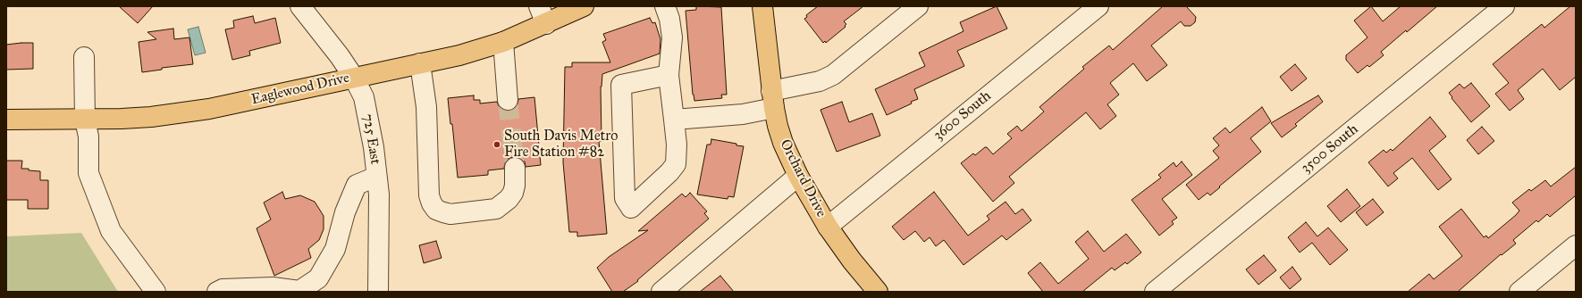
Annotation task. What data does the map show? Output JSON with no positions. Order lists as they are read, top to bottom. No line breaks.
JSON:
{"streets":{"main road":["Eaglewood Drive","Orchard Drive"],"street":["3600 South","725 East","3500 South"]},"crossings":[["Eaglewood Drive","725 East"],["3600 South","Orchard Drive"]],"places":["South Davis Metro Fire Station #82"]}
